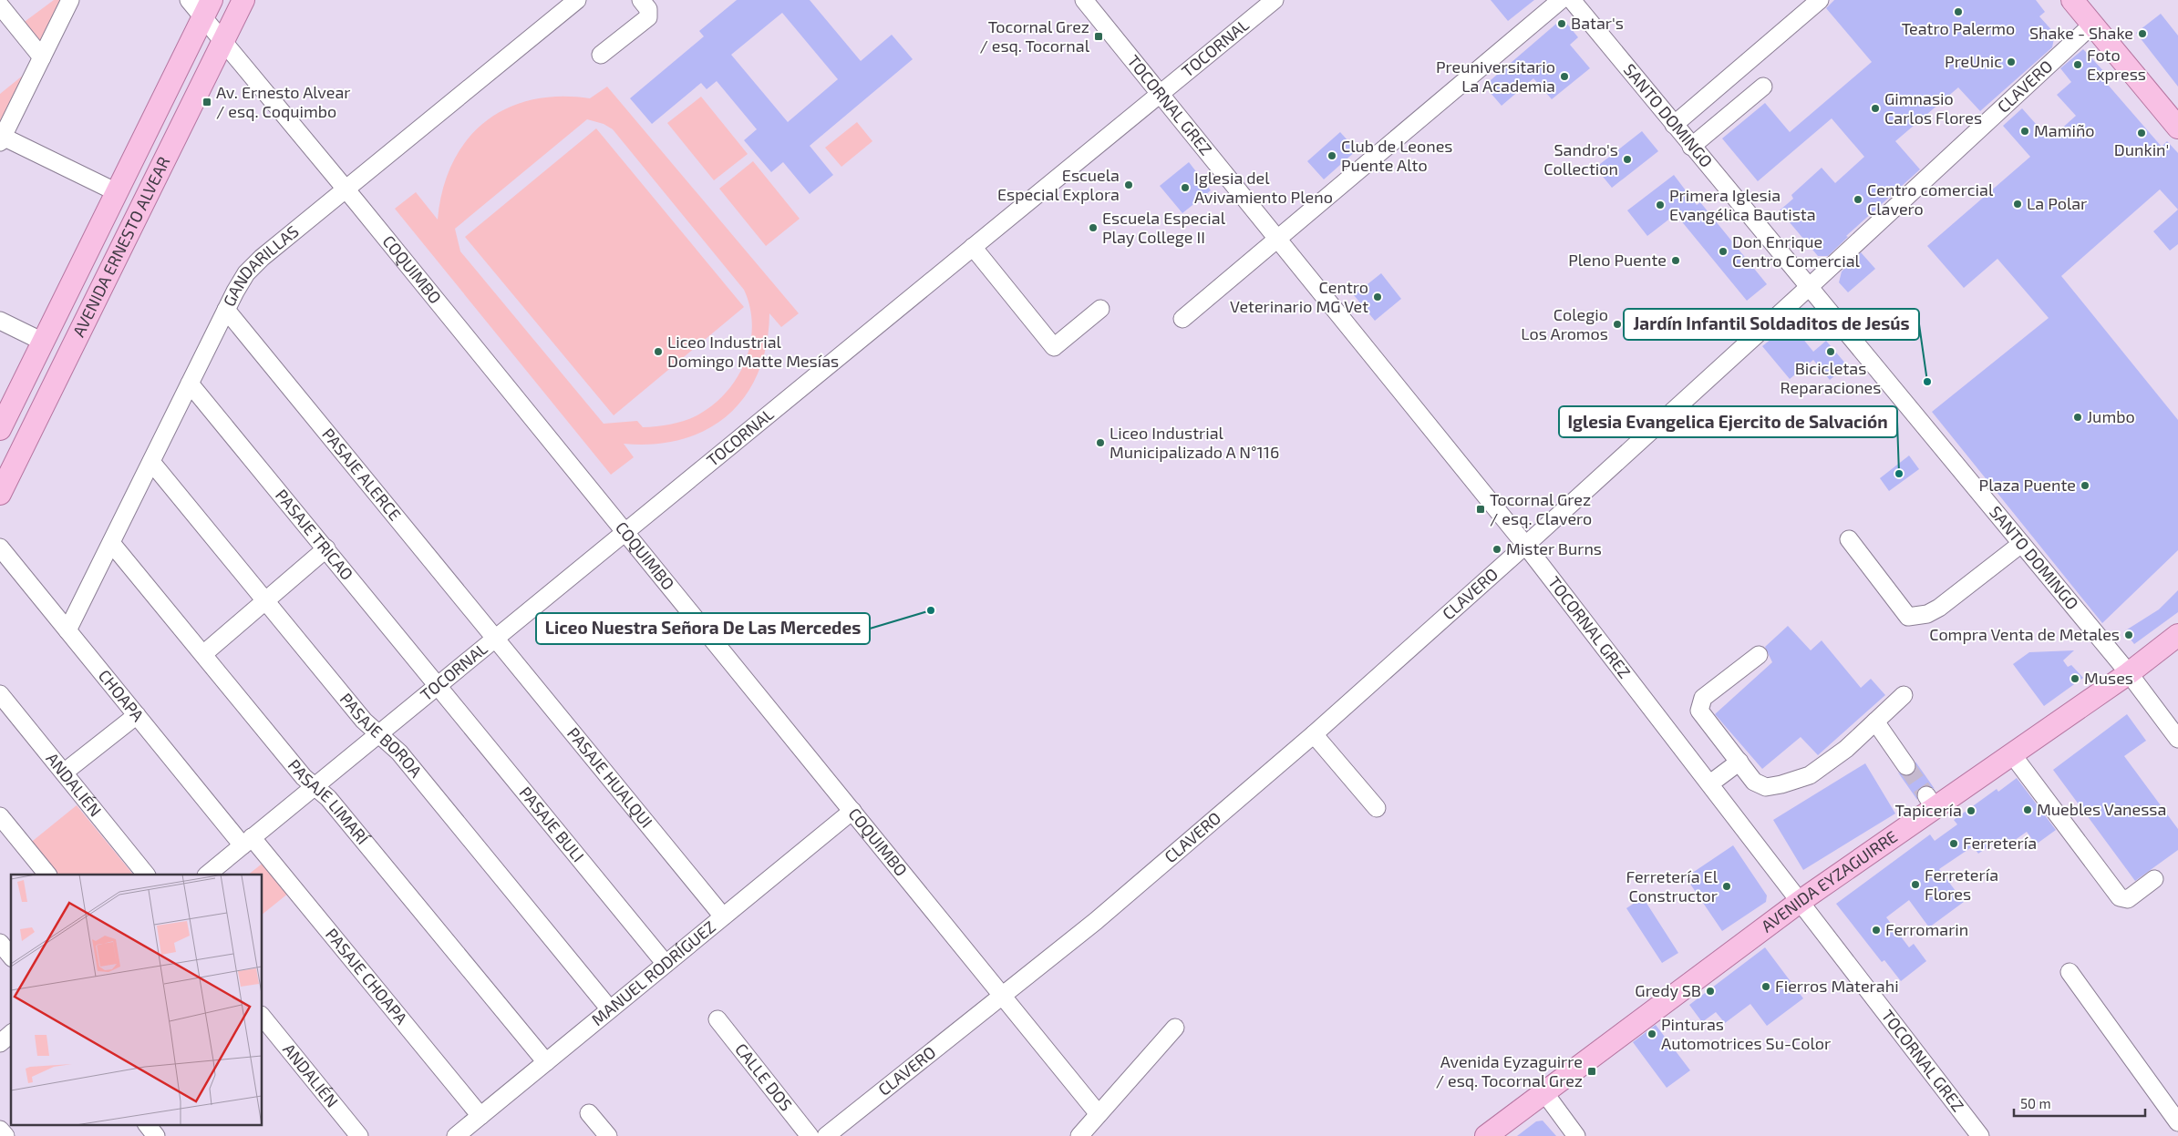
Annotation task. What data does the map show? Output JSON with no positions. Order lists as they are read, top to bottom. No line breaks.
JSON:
{"streets":{"main road":["AVENIDA ERNESTO ALVEAR","AVENIDA EYZAGUIRRE"],"street":["TOCORNAL","CLAVERO","TOCORNAL GREZ","SANTO DOMINGO","GANDARILLAS","COQUIMBO","PASAJE ALERCE","PASAJE TRICAO","CHOAPA","PASAJE BOROA","PASAJE HUALQUI","ANDALIÉN","PASAJE LIMARÍ","PASAJE BULI","MANUEL RODRÍGUEZ","PASAJE CHOAPA","CALLE DOS"]},"crossings":[["TOCORNAL","TOCORNAL GREZ"],["TOCORNAL","COQUIMBO"],["TOCORNAL","PASAJE ALERCE"],["TOCORNAL","PASAJE TRICAO"],["TOCORNAL","CHOAPA"],["TOCORNAL","PASAJE BOROA"],["TOCORNAL","PASAJE HUALQUI"],["TOCORNAL","PASAJE LIMARÍ"],["TOCORNAL","PASAJE BULI"],["TOCORNAL","PASAJE CHOAPA"],["CLAVERO","TOCORNAL GREZ"],["CLAVERO","SANTO DOMINGO"],["CLAVERO","COQUIMBO"],["TOCORNAL GREZ","AVENIDA EYZAGUIRRE"],["SANTO DOMINGO","AVENIDA EYZAGUIRRE"],["AVENIDA ERNESTO ALVEAR","COQUIMBO"],["GANDARILLAS","COQUIMBO"],["GANDARILLAS","PASAJE ALERCE"],["GANDARILLAS","PASAJE TRICAO"],["GANDARILLAS","CHOAPA"],["GANDARILLAS","PASAJE BOROA"],["GANDARILLAS","PASAJE LIMARÍ"],["COQUIMBO","MANUEL RODRÍGUEZ"],["PASAJE ALERCE","PASAJE HUALQUI"],["PASAJE TRICAO","PASAJE BULI"],["CHOAPA","PASAJE CHOAPA"],["PASAJE BOROA","MANUEL RODRÍGUEZ"],["PASAJE HUALQUI","MANUEL RODRÍGUEZ"],["PASAJE LIMARÍ","MANUEL RODRÍGUEZ"],["PASAJE BULI","MANUEL RODRÍGUEZ"],["MANUEL RODRÍGUEZ","PASAJE CHOAPA"]],"places":{"other":["Teatro Palermo","Batar's","Shake - Shake","PreUnic","Foto Express","Preuniversitario La Academia","Gimnasio Carlos Flores","Mamiño","Dunkin'","Club de Leones Puente Alto","Sandro's Collection","Escuela Especial Explora","Iglesia del Avivamiento Pleno","Centro comercial Clavero","La Polar","Primera Iglesia Evangélica Bautista","Escuela Especial Play College II","Don Enrique Centro Comercial","Pleno Puente","Centro Veterinario MG Vet","Colegio Los Aromos","Liceo Industrial Domingo Matte Mesías","Bicicletas Reparaciones","Jardín Infantil Soldaditos de Jesús","Jumbo","Liceo Industrial Municipalizado A N°116","Iglesia Evangelica Ejercito de Salvación","Plaza Puente","Mister Burns","Liceo Nuestra Señora De Las Mercedes","Compra Venta de Metales","Muses","Muebles Vanessa","Tapicería","Ferretería","Ferretería Flores","Ferretería El Constructor","Ferromarin","Fierros Materahi","Gredy SB","Pinturas Automotrices Su-Color"],"transit":["Tocornal Grez / esq. Tocornal","Av. Ernesto Alvear / esq. Coquimbo","Tocornal Grez / esq. Clavero","Avenida Eyzaguirre / esq. Tocornal Grez"]},"scale_bar":"50 m"}
